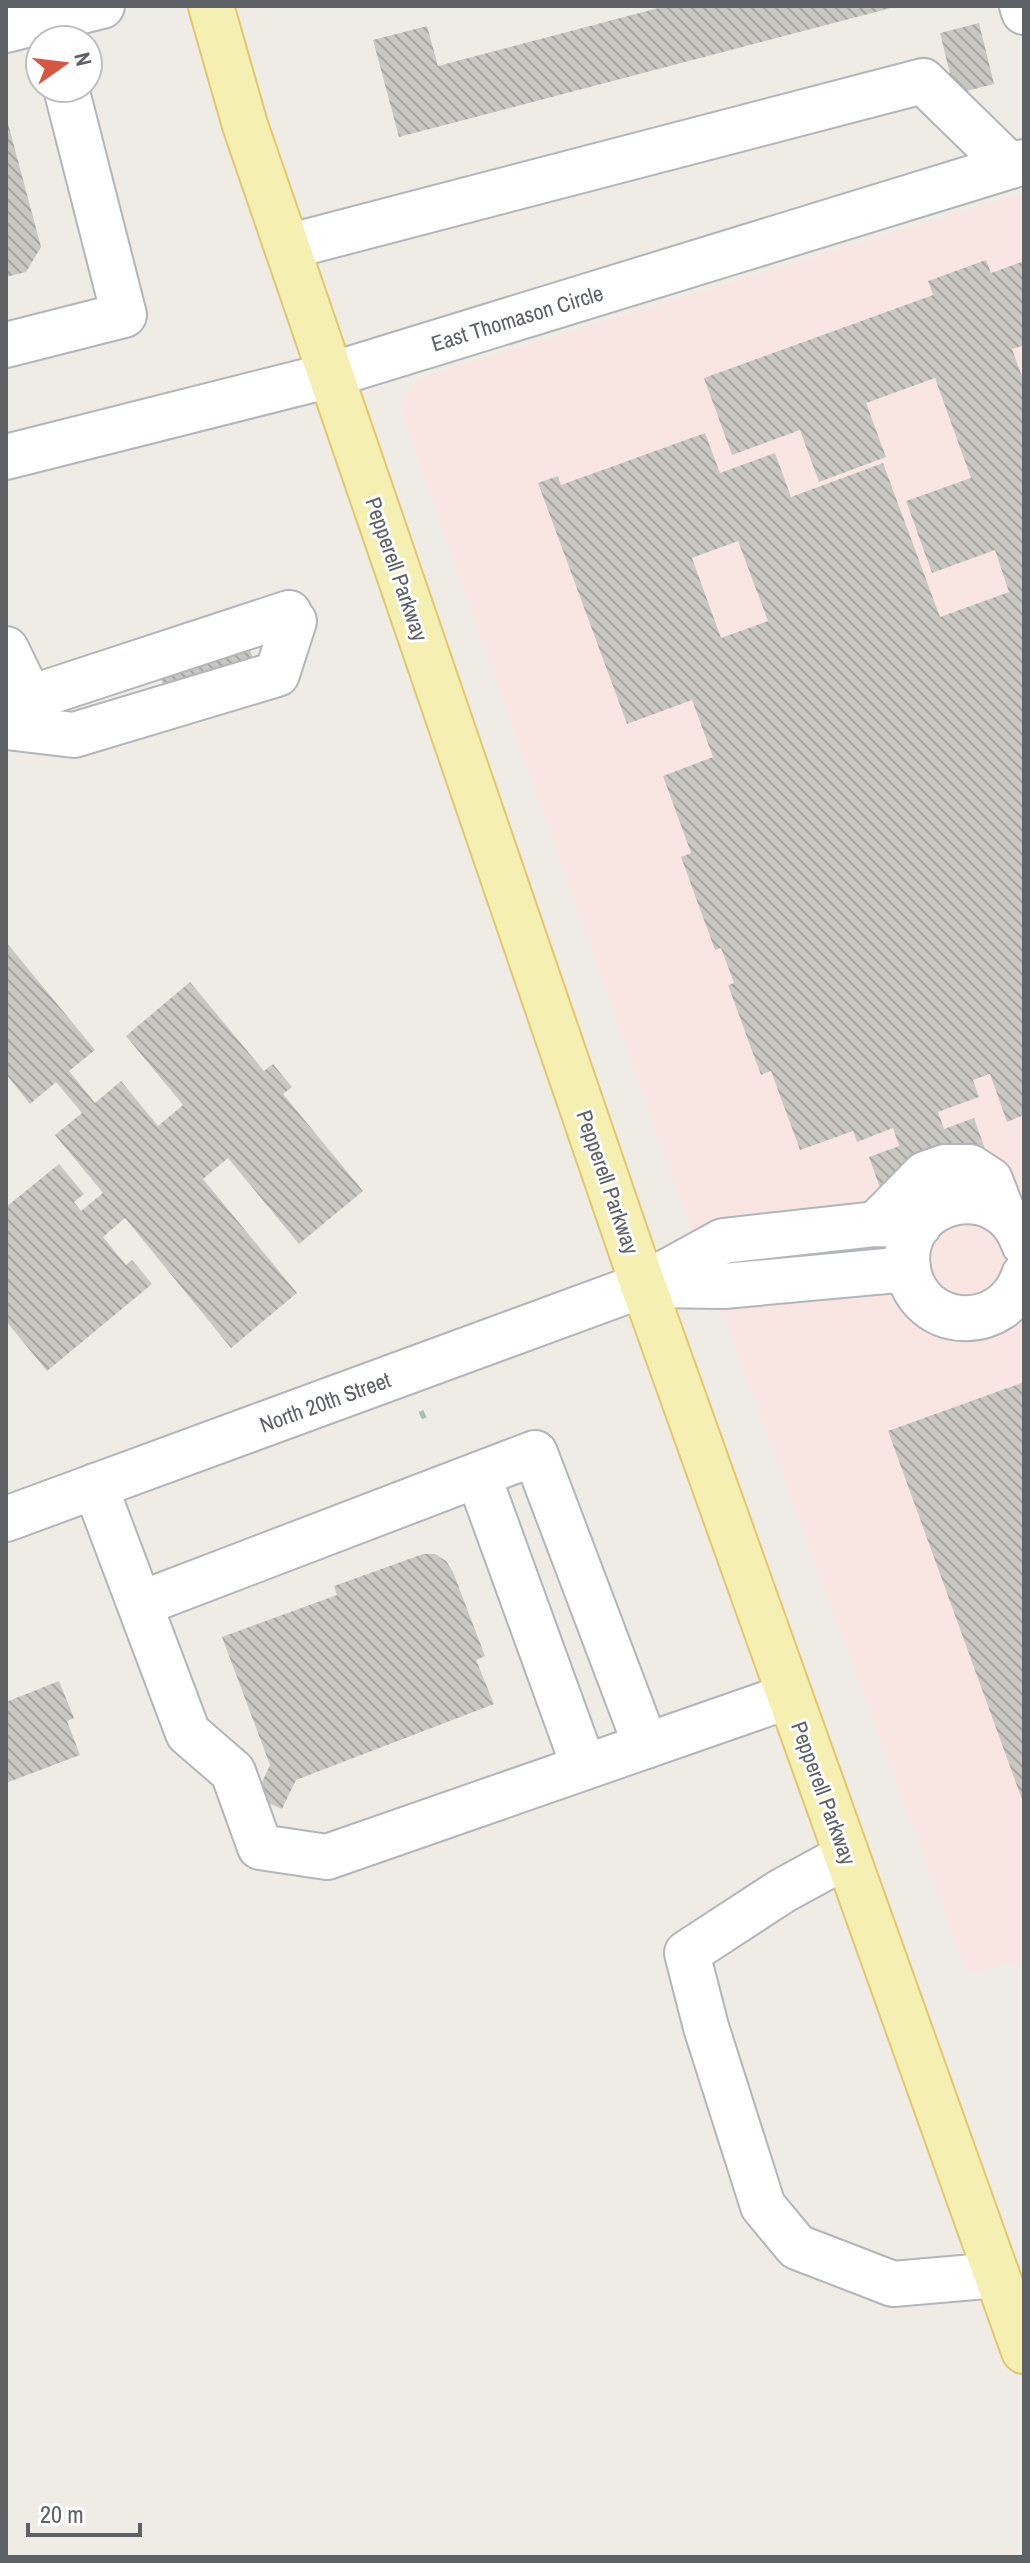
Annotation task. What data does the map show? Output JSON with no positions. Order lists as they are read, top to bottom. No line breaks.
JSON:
{"streets":{"main road":["Pepperell Parkway"],"street":["East Thomason Circle","North 20th Street"]},"crossings":[["East Thomason Circle","Pepperell Parkway"],["Pepperell Parkway","North 20th Street"]],"scale_bar":"20 m","north":"right"}
